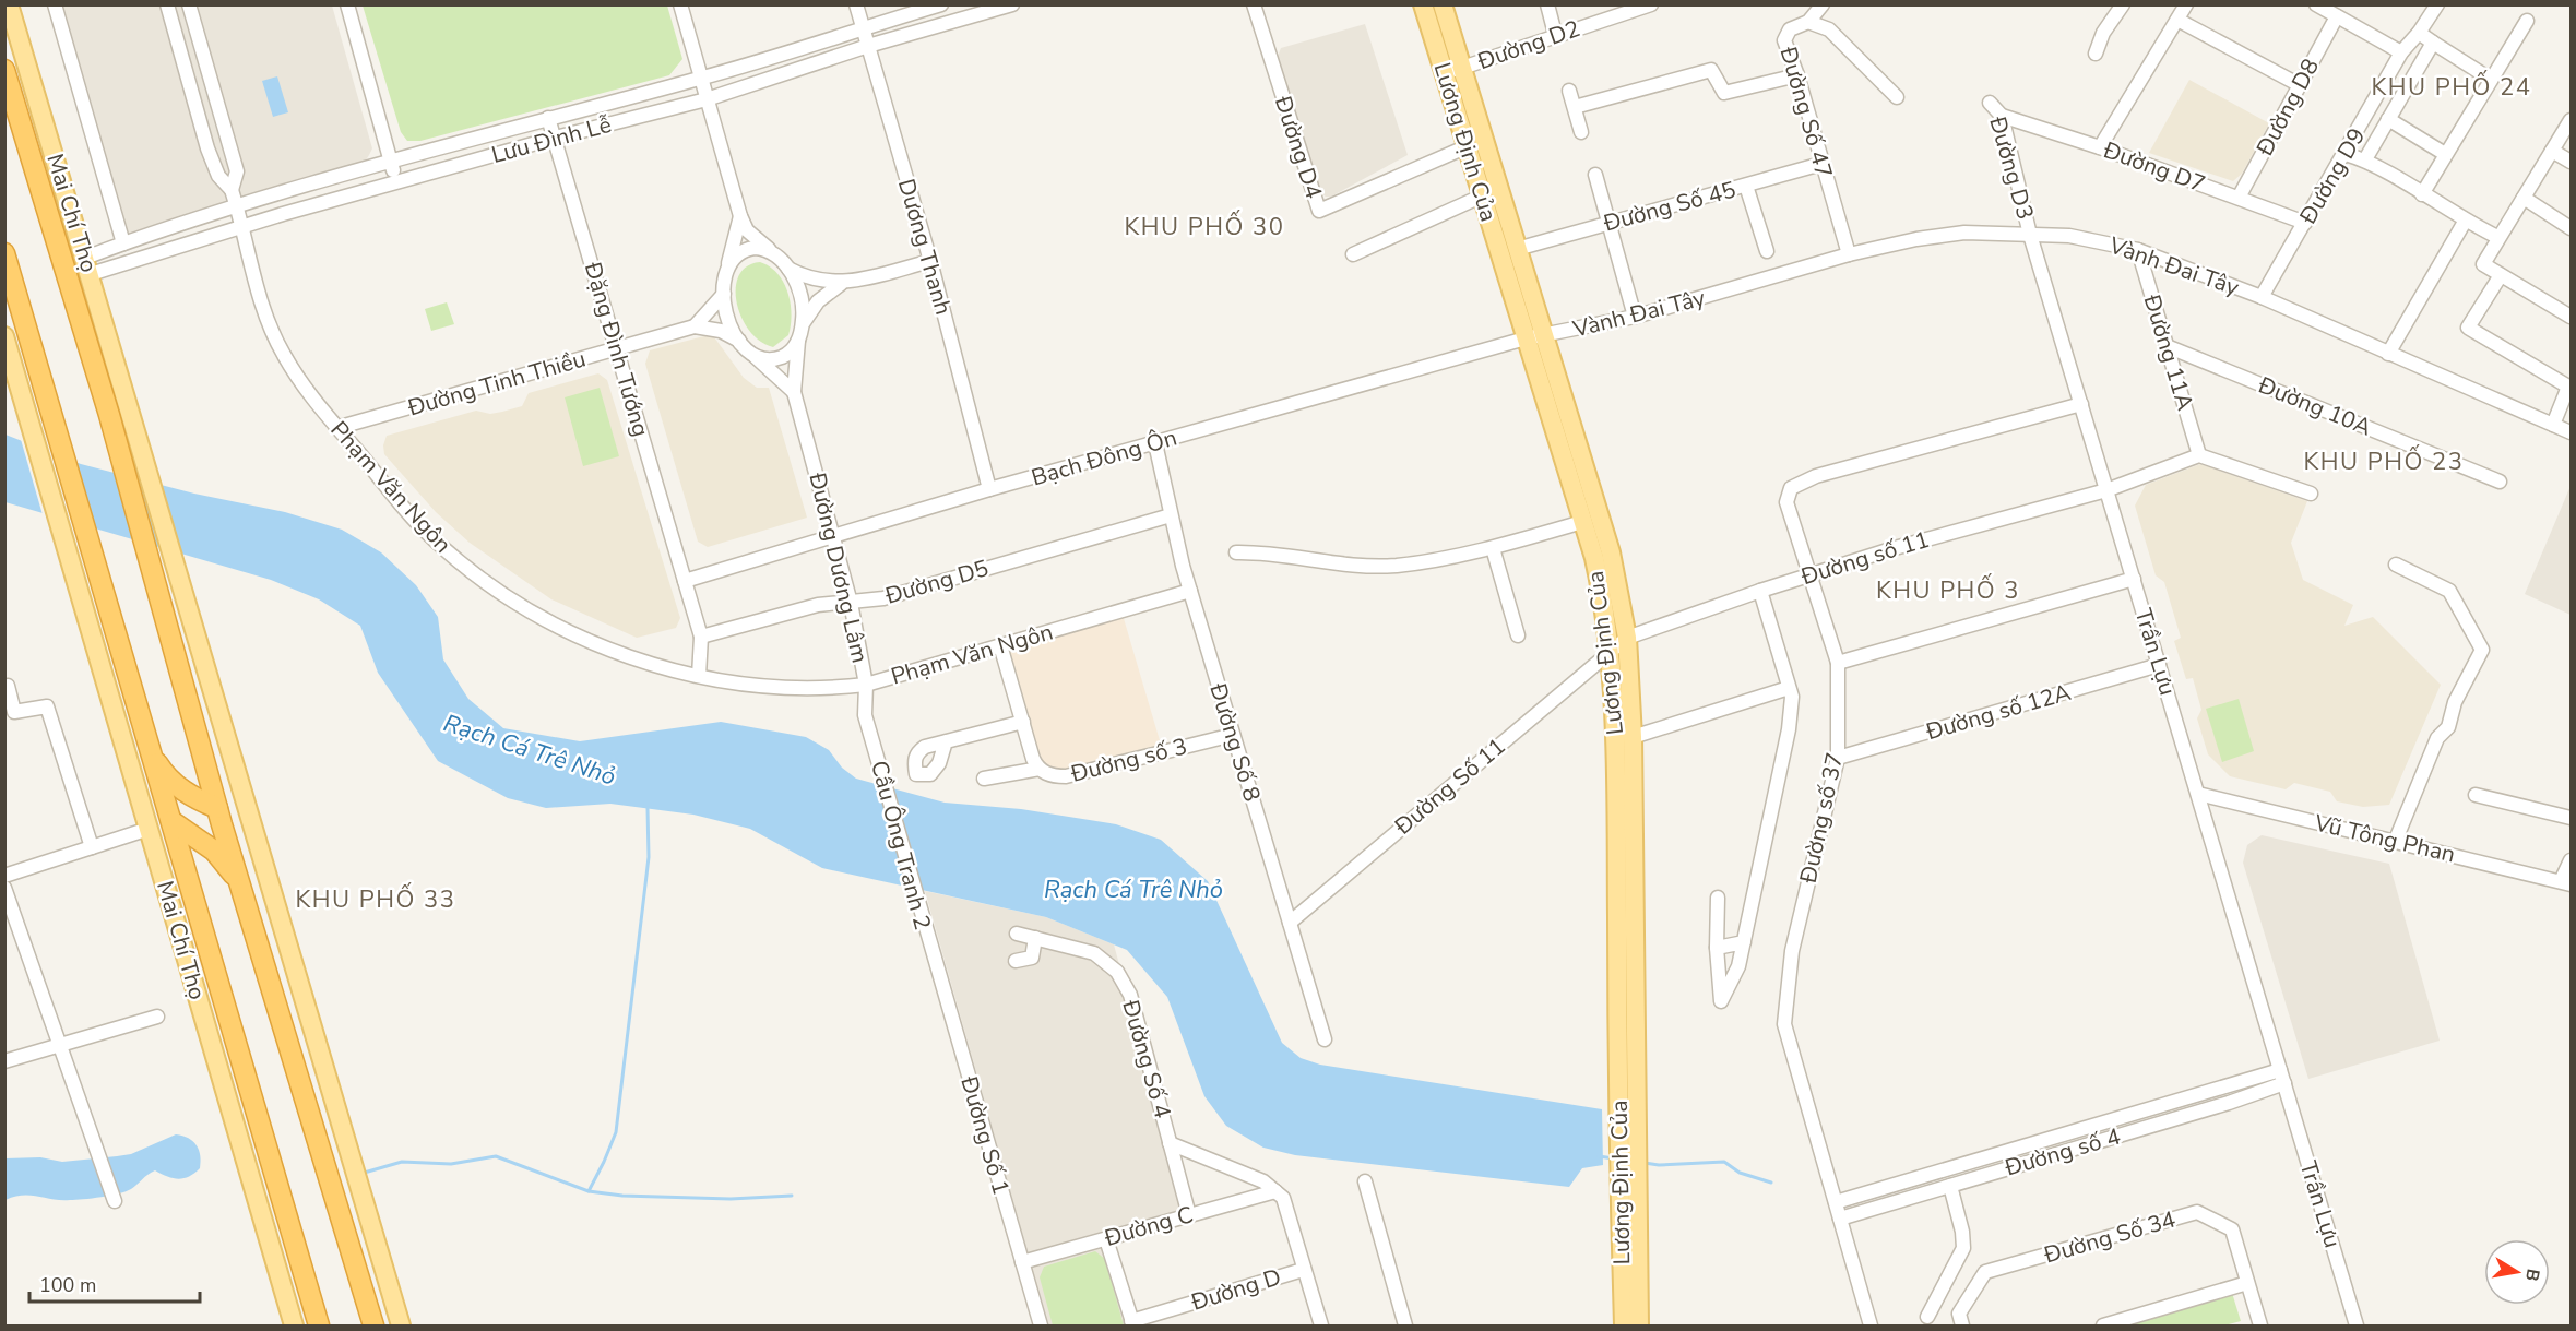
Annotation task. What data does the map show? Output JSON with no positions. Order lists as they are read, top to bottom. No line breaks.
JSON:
{"streets":{"highway":["Mai Chí Thọ"],"main road":["Lương Định Của"],"street":["Đường D2","Đường D8","Đường Số 47","Lưu Đình Lễ","Đường D4","Đường D7","Đường D3","Đường D9","Đường Số 45","Dương Thanh","Vành Đai Tây","Đặng Đình Tướng","Đường 11A","Đường Tinh Thiều","Đường 10A","Bạch Đông Ôn","Phạm Văn Ngôn","Đường số 11","Đường Dương Lâm","Đường D5","Trần Lựu","Đường số 12A","Đường Số 8","Đường số 3","Đường Số 11","Đường số 37","Vũ Tông Phan","Cầu Ông Tranh 2","Đường Số 4","Đường Số 1","Đường số 4","Đường C","Đường Số 34","Đường D"]},"crossings":[["Đường D2","Lương Định Của"],["Đường D8","Đường D7"],["Đường Số 47","Đường Số 45"],["Đường Số 47","Vành Đai Tây"],["Lưu Đình Lễ","Mai Chí Thọ"],["Lưu Đình Lễ","Dương Thanh"],["Lưu Đình Lễ","Đặng Đình Tướng"],["Lưu Đình Lễ","Phạm Văn Ngôn"],["Lương Định Của","Đường D4"],["Lương Định Của","Đường Số 45"],["Lương Định Của","Vành Đai Tây"],["Lương Định Của","Bạch Đông Ôn"],["Lương Định Của","Đường số 11"],["Lương Định Của","Đường Số 11"],["Đường D7","Đường D3"],["Đường D7","Đường D9"],["Đường D3","Vành Đai Tây"],["Đường D3","Trần Lựu"],["Đường D9","Vành Đai Tây"],["Dương Thanh","Bạch Đông Ôn"],["Vành Đai Tây","Đường 11A"],["Vành Đai Tây","Bạch Đông Ôn"],["Vành Đai Tây","Trần Lựu"],["Đặng Đình Tướng","Đường Tinh Thiều"],["Đặng Đình Tướng","Bạch Đông Ôn"],["Đặng Đình Tướng","Phạm Văn Ngôn"],["Đặng Đình Tướng","Đường D5"],["Đường 11A","Đường 10A"],["Đường Tinh Thiều","Phạm Văn Ngôn"],["Đường Tinh Thiều","Đường Dương Lâm"],["Bạch Đông Ôn","Đường Dương Lâm"],["Bạch Đông Ôn","Đường Số 8"],["Phạm Văn Ngôn","Đường Dương Lâm"],["Phạm Văn Ngôn","Đường Số 8"],["Phạm Văn Ngôn","Đường số 3"],["Đường số 11","Trần Lựu"],["Đường số 11","Đường Số 11"],["Đường số 11","Đường số 37"],["Đường Dương Lâm","Đường D5"],["Đường Dương Lâm","Cầu Ông Tranh 2"],["Đường D5","Đường Số 8"],["Trần Lựu","Đường số 12A"],["Trần Lựu","Đường số 37"],["Trần Lựu","Vũ Tông Phan"],["Trần Lựu","Đường số 4"],["Đường số 12A","Đường số 37"],["Đường Số 8","Đường số 3"],["Đường Số 8","Đường Số 11"],["Đường số 37","Đường số 4"],["Cầu Ông Tranh 2","Đường Số 1"],["Đường Số 4","Đường C"],["Đường Số 1","Đường C"]],"districts":["KHU PHỐ 24","KHU PHỐ 30","KHU PHỐ 23","KHU PHỐ 3","KHU PHỐ 33"],"water":["Rạch Cá Trê Nhỏ"],"scale_bar":"100 m","north":"right"}
